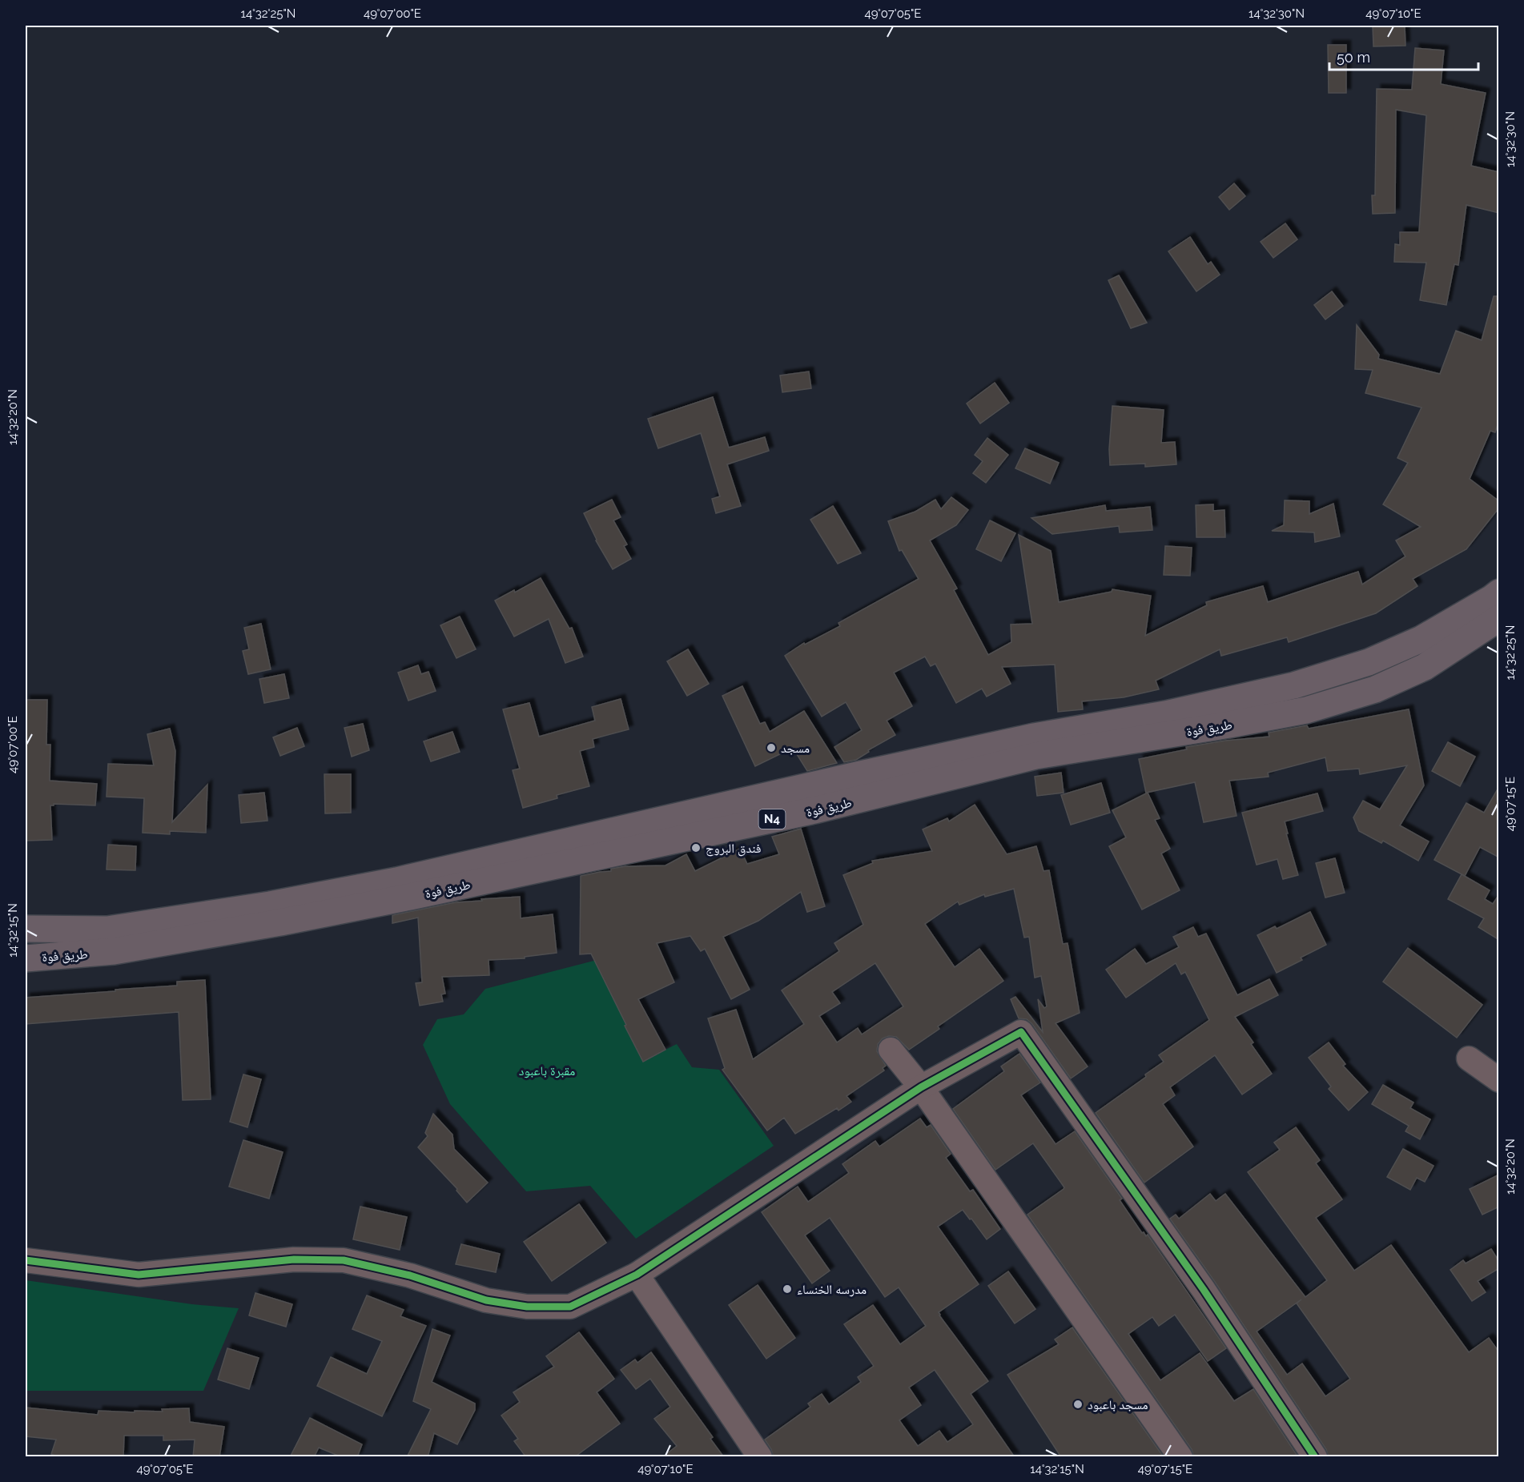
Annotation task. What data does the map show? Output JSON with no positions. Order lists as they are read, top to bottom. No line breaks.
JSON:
{"streets":{"highway":["طريق فوة","N4"]},"parks":["مقبرة باعبود"],"places":["مسجد","فندق البروج","مدرسه الخنساء","مسجد باعبود"],"scale_bar":"50 m","coordinates":["14°32'25\"N","49°07'00\"E","49°07'05\"E","14°32'30\"N","49°07'10\"E","14°32'20\"N","49°07'15\"E","14°32'15\"N"]}
